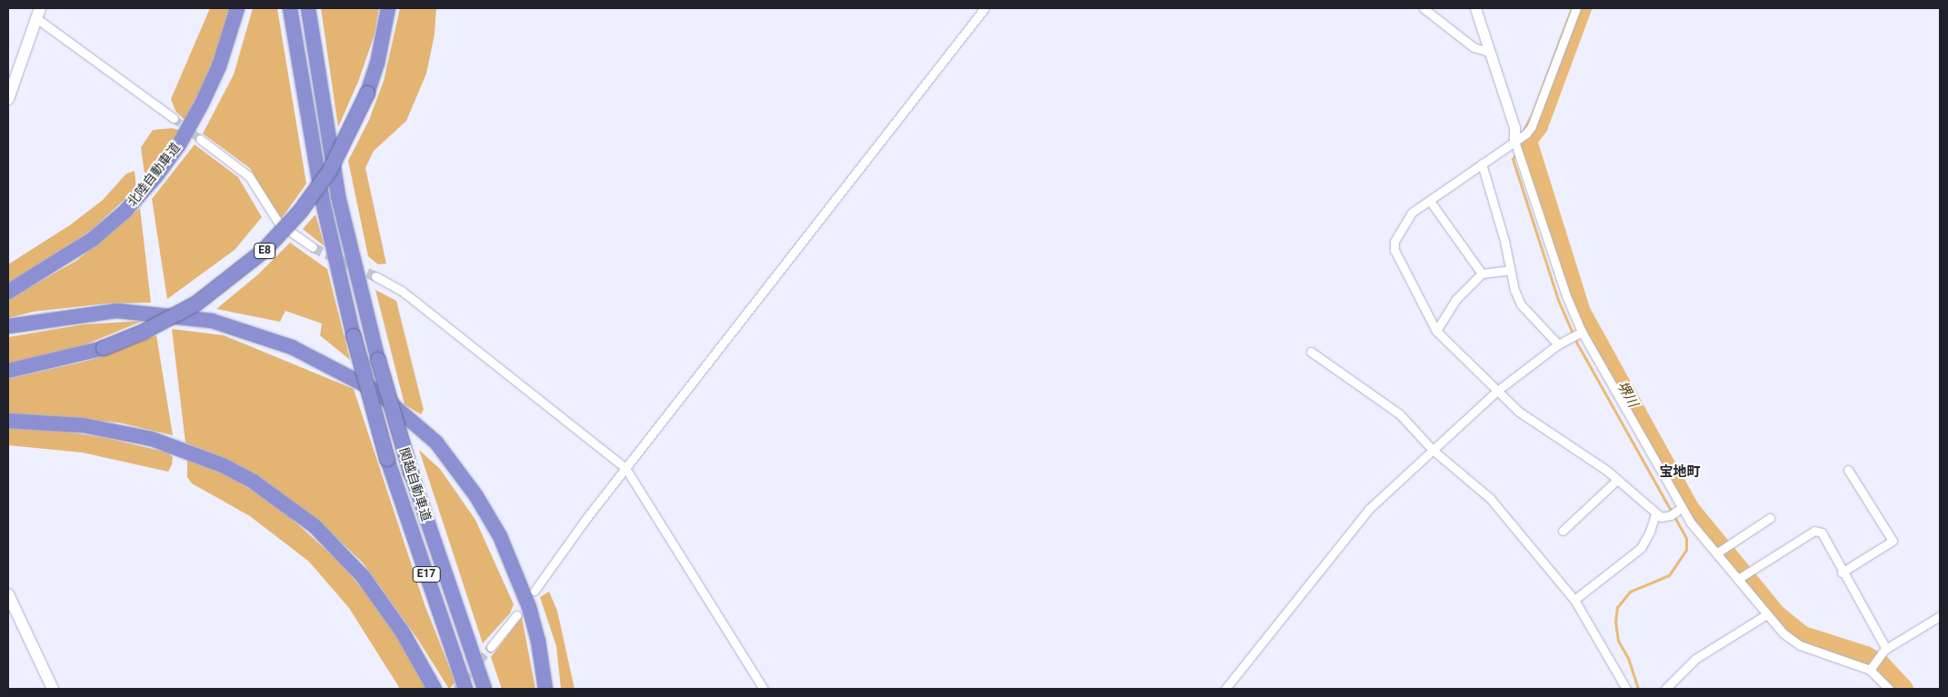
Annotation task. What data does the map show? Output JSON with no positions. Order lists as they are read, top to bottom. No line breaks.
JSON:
{"streets":{"highway":["北陸自動車道","E8","関越自動車道","E17"]},"districts":["宝地町"],"water":["堺川"]}
